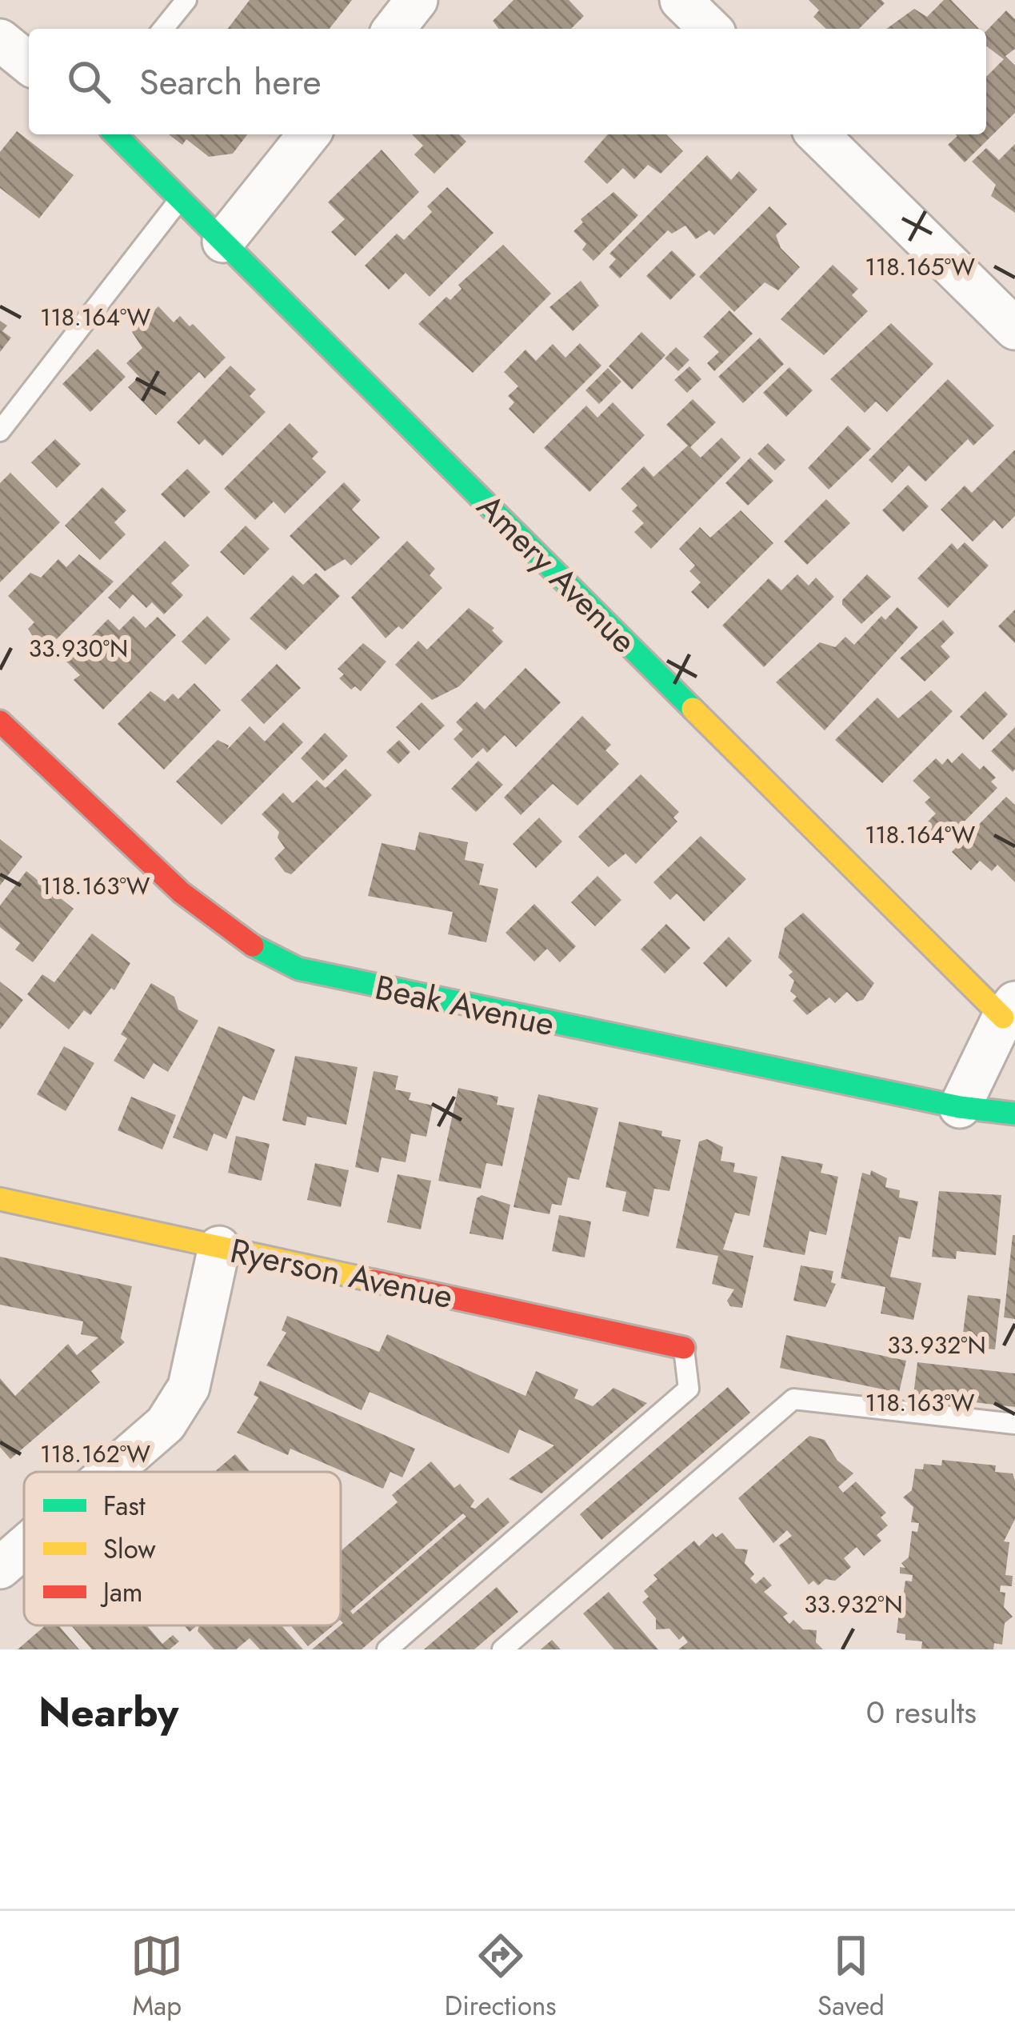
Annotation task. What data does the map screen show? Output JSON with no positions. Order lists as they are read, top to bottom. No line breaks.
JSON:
{"streets":{"street":["Amery Avenue","Beak Avenue","Ryerson Avenue"]},"legend":["Fast","Slow","Jam"],"page":{"search":"Search here","heading":["Nearby","0 results"],"nav":["Map","Directions","Saved"]},"coordinates":["118.165°W","118.164°W","33.930°N","118.163°W","33.932°N","118.162°W"]}
